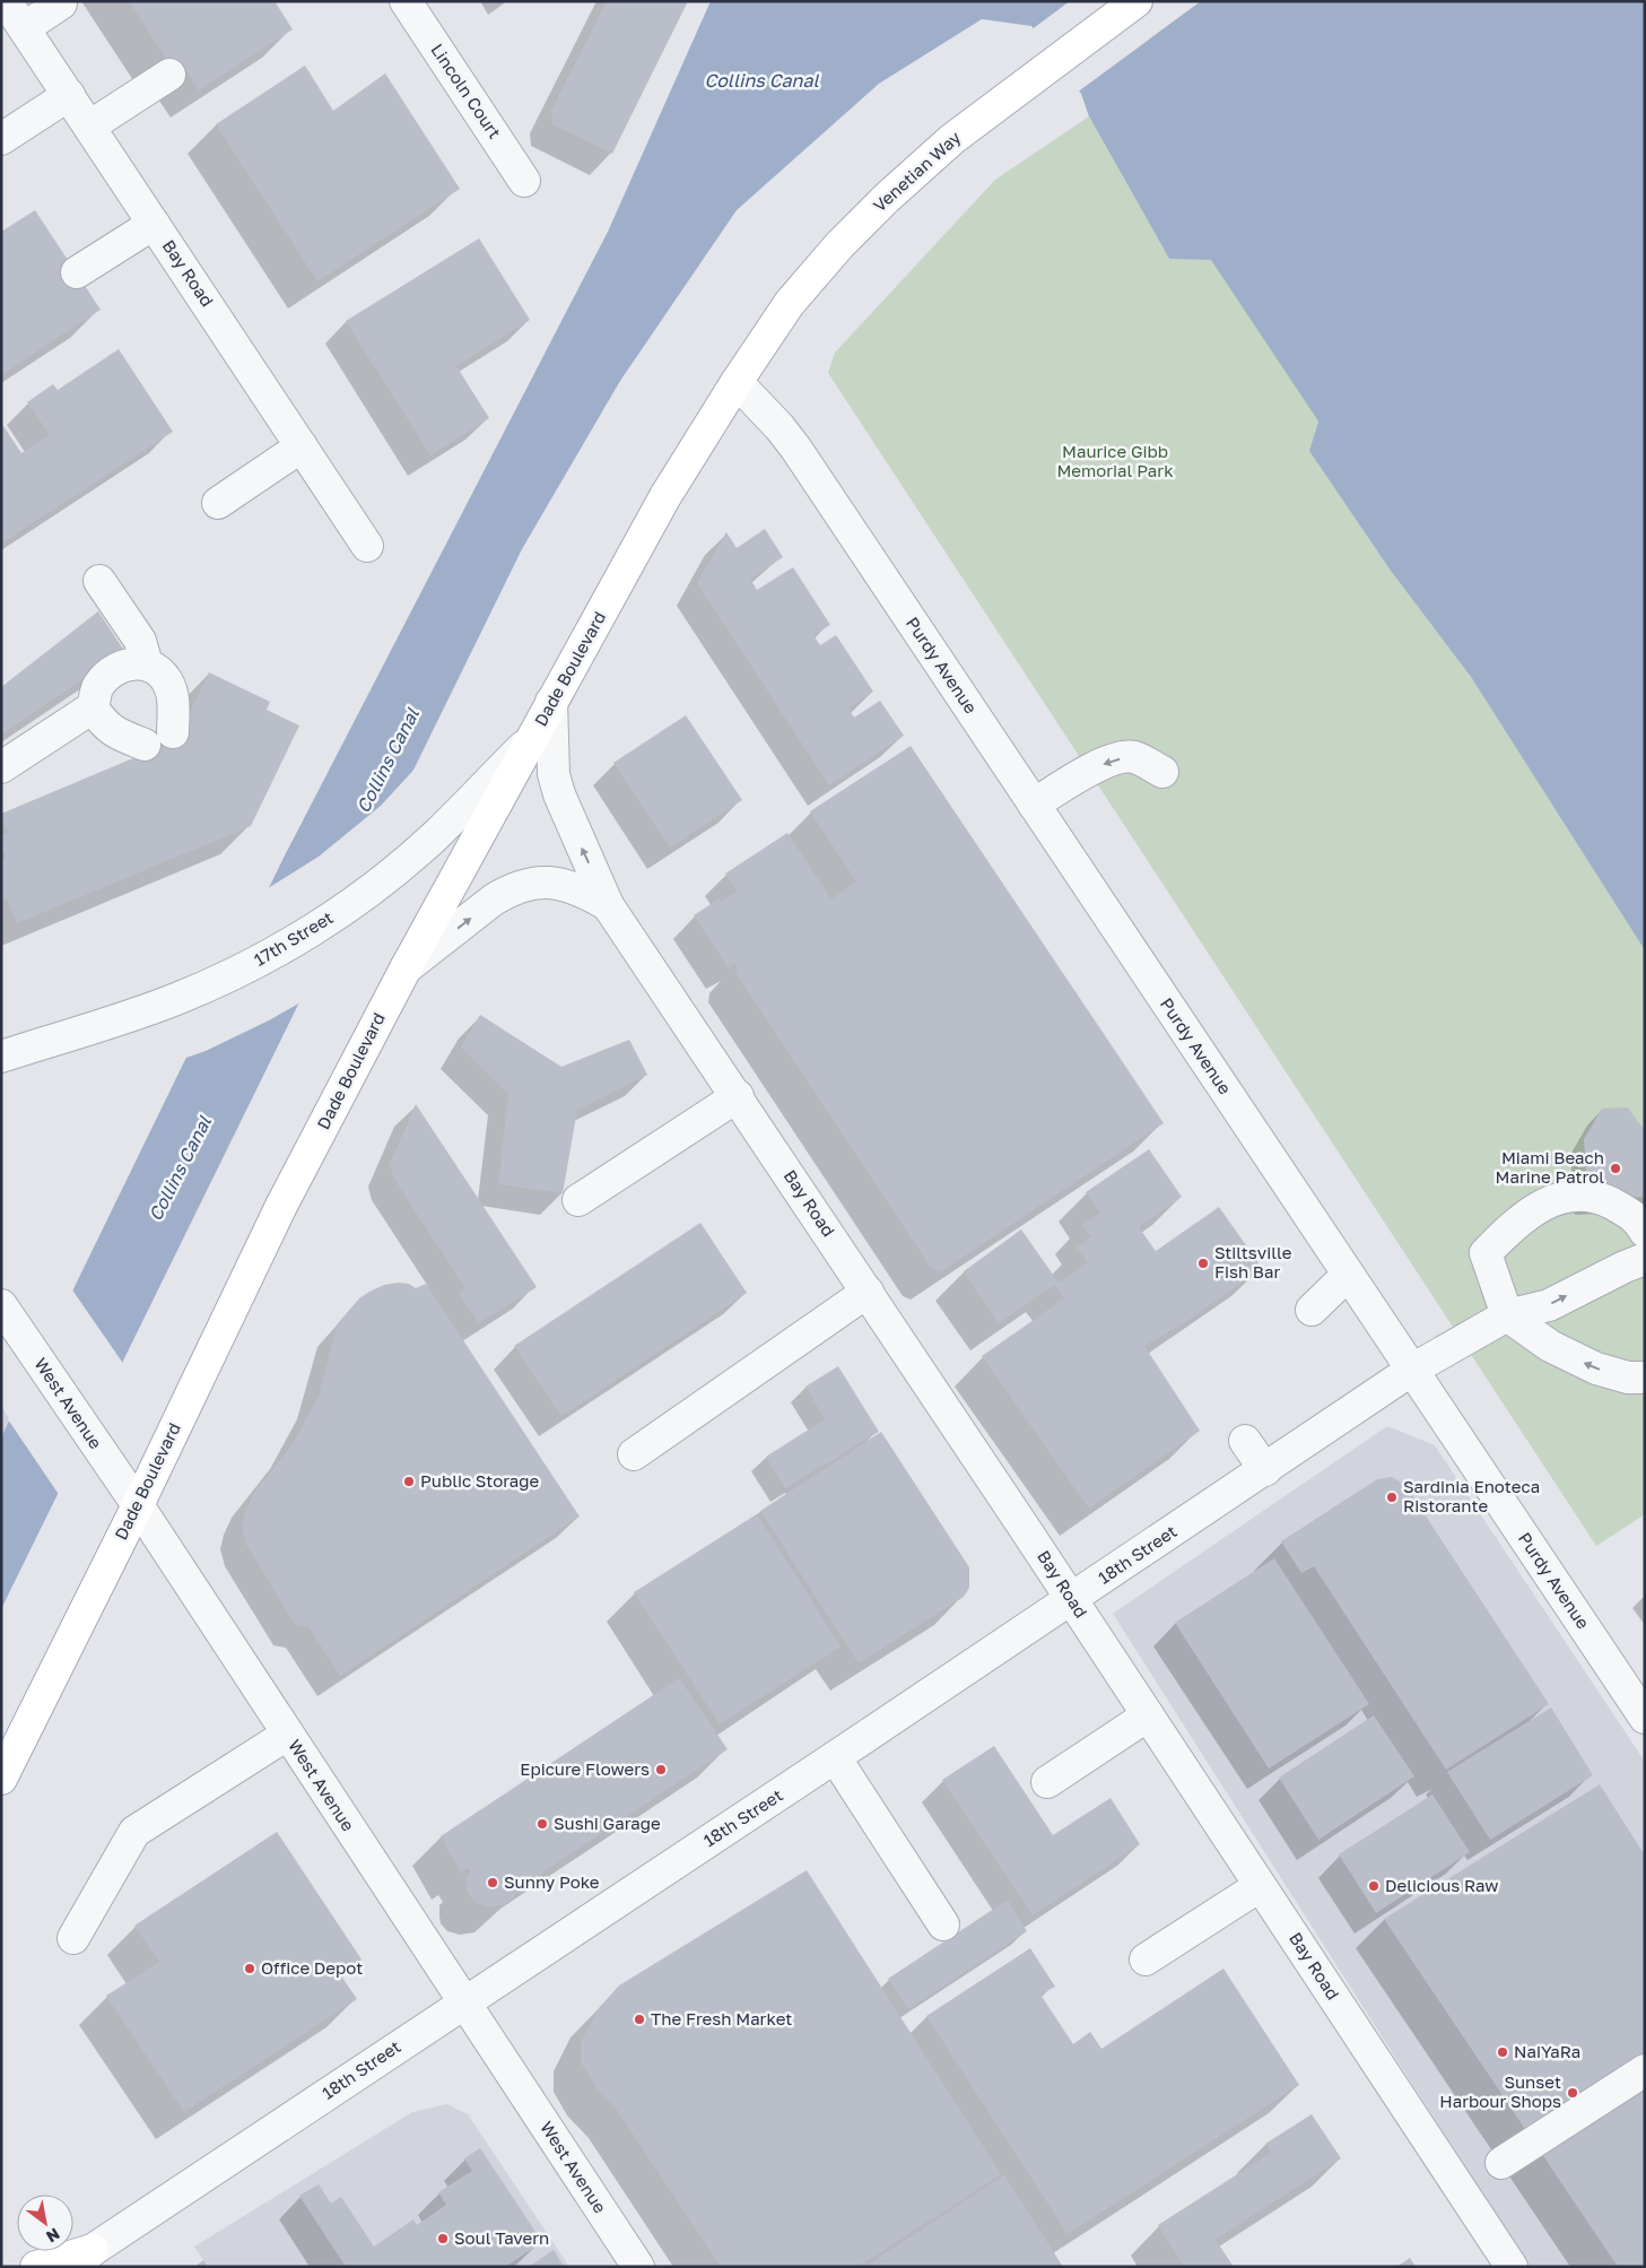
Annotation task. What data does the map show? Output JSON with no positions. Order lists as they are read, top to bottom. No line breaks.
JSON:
{"streets":{"main road":["Venetian Way","Dade Boulevard"],"street":["Lincoln Court","Bay Road","Purdy Avenue","17th Street","West Avenue","18th Street"]},"crossings":[["Venetian Way","Purdy Avenue"],["Venetian Way","Dade Boulevard"],["Bay Road","Dade Boulevard"],["Bay Road","18th Street"],["Purdy Avenue","Dade Boulevard"],["Purdy Avenue","18th Street"],["Dade Boulevard","17th Street"],["Dade Boulevard","West Avenue"],["West Avenue","18th Street"]],"water":["Collins Canal"],"parks":["Maurice Gibb Memorial Park"],"places":["Miami Beach Marine Patrol","Stiltsville Fish Bar","Public Storage","Sardinia Enoteca Ristorante","Epicure Flowers","Sushi Garage","Sunny Poke","Delicious Raw","Office Depot","The Fresh Market","NaiYaRa","Sunset Harbour Shops","Soul Tavern"],"north":"bottom right"}
